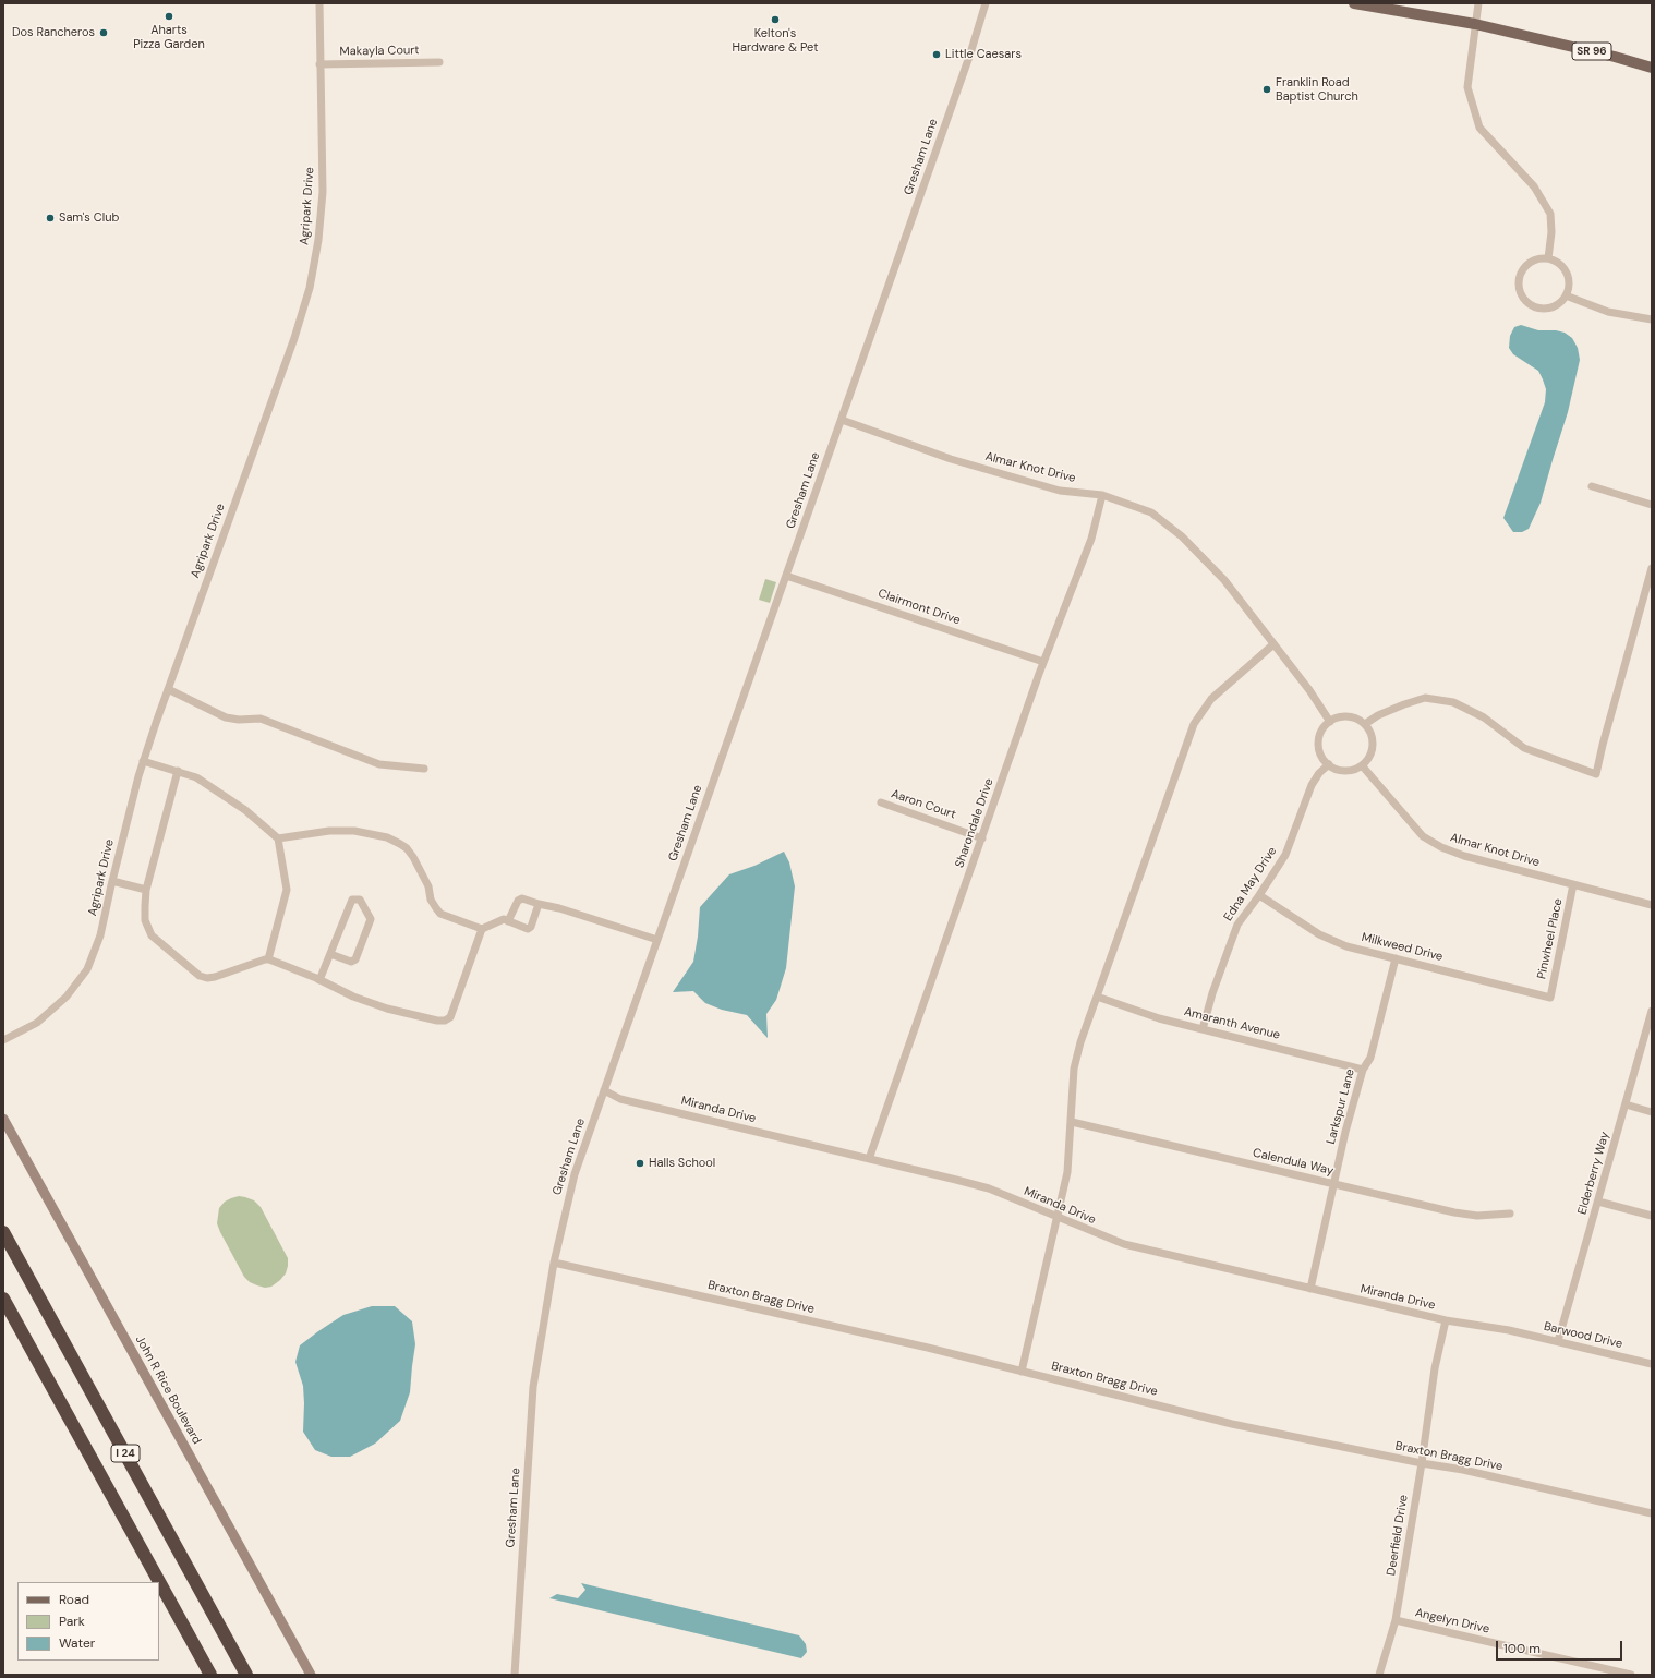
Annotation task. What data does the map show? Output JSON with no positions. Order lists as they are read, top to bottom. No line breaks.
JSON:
{"streets":{"highway":["I 24"],"main road":["SR 96"],"street":["Makayla Court","Gresham Lane","Agripark Drive","Almar Knot Drive","Clairmont Drive","Aaron Court","Sharondale Drive","Edna May Drive","Pinwheel Place","Milkweed Drive","Amaranth Avenue","Larkspur Lane","Miranda Drive","Calendula Way","Elderberry Way","Braxton Bragg Drive","Barwood Drive","John R Rice Boulevard","Deerfield Drive","Angelyn Drive"]},"crossings":[["Makayla Court","Agripark Drive"],["Gresham Lane","Almar Knot Drive"],["Gresham Lane","Clairmont Drive"],["Gresham Lane","Miranda Drive"],["Gresham Lane","Braxton Bragg Drive"],["Almar Knot Drive","Sharondale Drive"],["Almar Knot Drive","Edna May Drive"],["Almar Knot Drive","Pinwheel Place"],["Clairmont Drive","Sharondale Drive"],["Aaron Court","Sharondale Drive"],["Sharondale Drive","Miranda Drive"],["Edna May Drive","Milkweed Drive"],["Edna May Drive","Amaranth Avenue"],["Pinwheel Place","Milkweed Drive"],["Milkweed Drive","Larkspur Lane"],["Amaranth Avenue","Larkspur Lane"],["Larkspur Lane","Miranda Drive"],["Larkspur Lane","Calendula Way"],["Miranda Drive","Barwood Drive"],["Miranda Drive","Deerfield Drive"],["Elderberry Way","Barwood Drive"],["Braxton Bragg Drive","Deerfield Drive"],["Deerfield Drive","Angelyn Drive"]],"places":["Aharts Pizza Garden","Kelton's Hardware & Pet","Dos Rancheros","Little Caesars","Franklin Road Baptist Church","Sam's Club","Halls School"],"legend":["Road","Park","Water"],"scale_bar":"100 m"}
